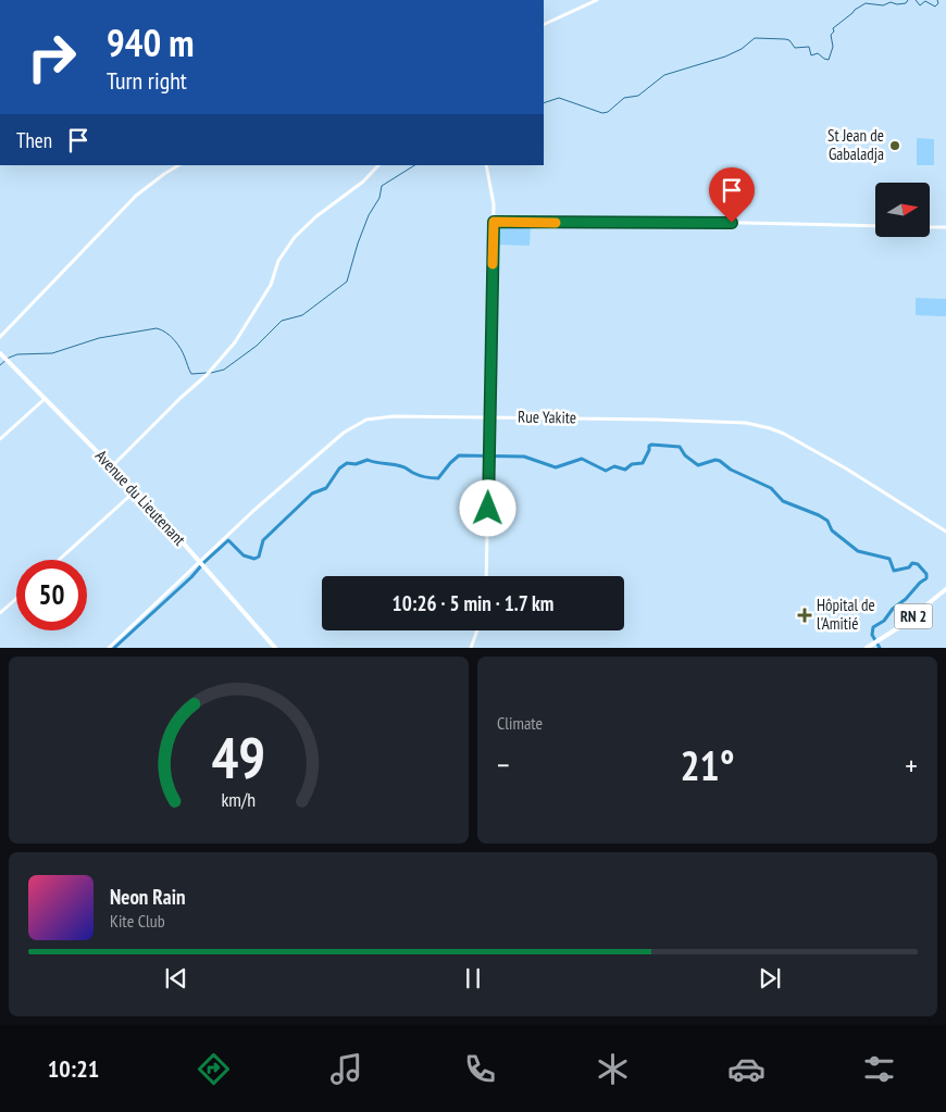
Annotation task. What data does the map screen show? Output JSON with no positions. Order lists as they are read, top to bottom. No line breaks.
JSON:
{"streets":{"main road":["Rue Yakite","Avenue du Lieutenant","RN 2"]},"crossings":[["Rue Yakite","Avenue du Lieutenant"]],"places":{"other":["St Jean de Gabaladja"],"health":["Hôpital de l'Amitié"]},"north":"right","page":{"turn":["940 m","Turn right"],"then":"Then","limit":"50","trip":"10:26 · 5 min · 1.7 km","tile":"Climate","heat":["−","21°","+"],"song":["Neon Rain","Kite Club"],"tabs":"10:21","gauge":["49","km/h"]}}
